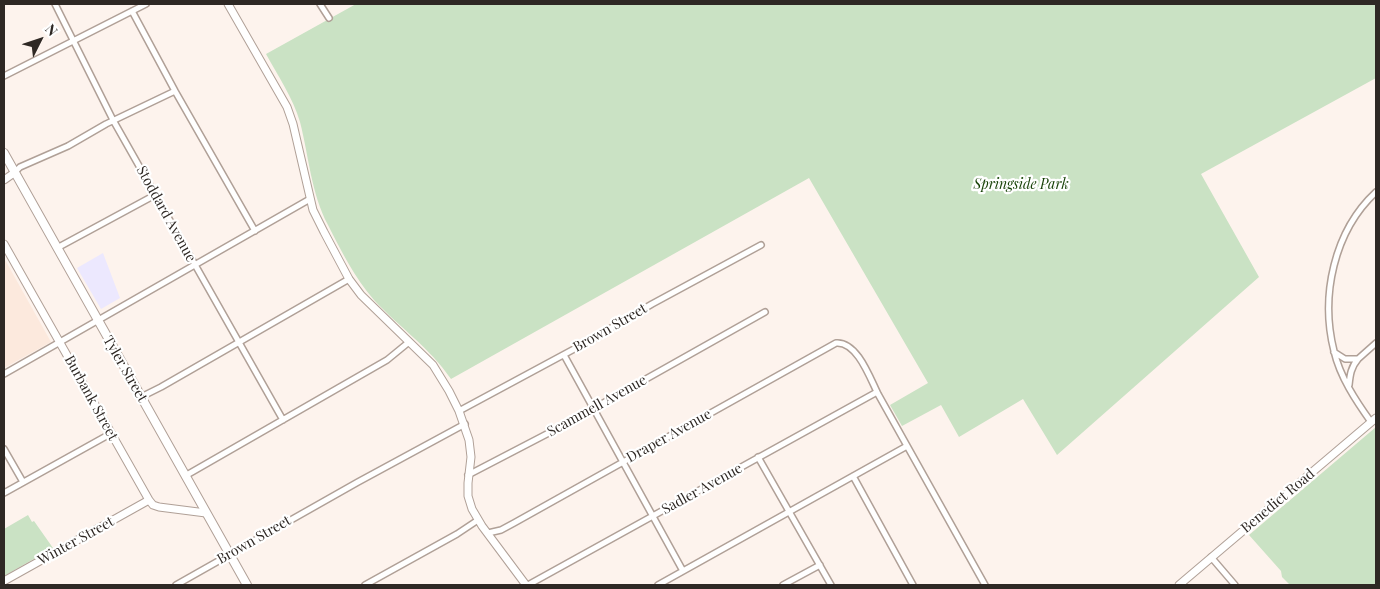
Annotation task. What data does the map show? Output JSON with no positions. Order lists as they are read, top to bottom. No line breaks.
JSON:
{"streets":{"main road":["Tyler Street"],"street":["Stoddard Avenue","Brown Street","Burbank Street","Scammell Avenue","Draper Avenue","Sadler Avenue","Benedict Road","Winter Street"]},"crossings":[["Brown Street","Tyler Street"],["Burbank Street","Winter Street"],["Draper Avenue","Sadler Avenue"]],"parks":["Springside Park"],"north":"top right"}
